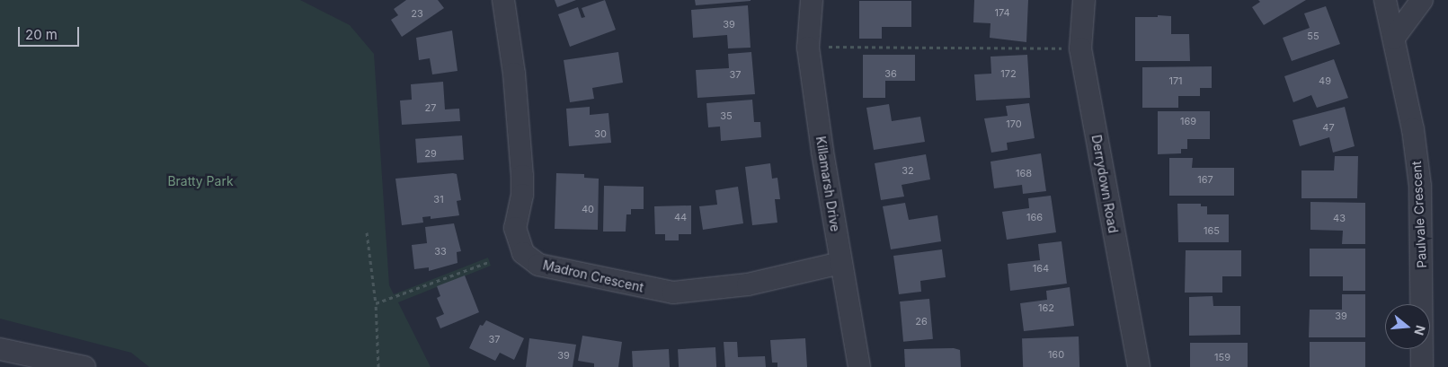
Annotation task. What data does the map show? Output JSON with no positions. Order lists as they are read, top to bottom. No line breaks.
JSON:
{"streets":{"street":["Killamarsh Drive","Derrydown Road","Paulvale Crescent","Madron Crescent"]},"crossings":[["Killamarsh Drive","Madron Crescent"]],"parks":["Bratty Park"],"house_numbers":["174","23","39","55","36","172","37","171","49","27","35","169","170","47","30","29","32","168","167","31","40","44","166","43","165","33","164","162","39","26","37","160","39","159"],"scale_bar":"20 m","north":"right"}
